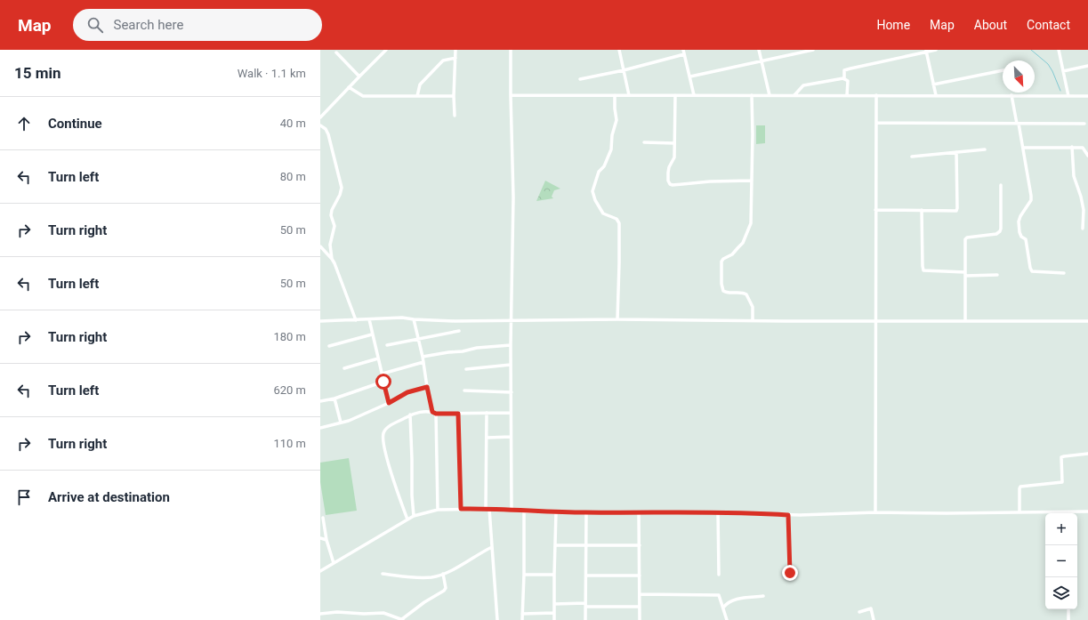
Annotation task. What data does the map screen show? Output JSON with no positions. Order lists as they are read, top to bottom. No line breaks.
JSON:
{"north":"bottom right","page":{"header":"Map","search":"Search here","nav":["Home","Map","About","Contact"],"heading":["15 min","Walk · 1.1 km"],"list":[["Continue","40 m"],["Turn left","80 m"],["Turn right","50 m"],["Turn left","50 m"],["Turn right","180 m"],["Turn left","620 m"],["Turn right","110 m"],"Arrive at destination"],"map_buttons":["+","−"]}}
